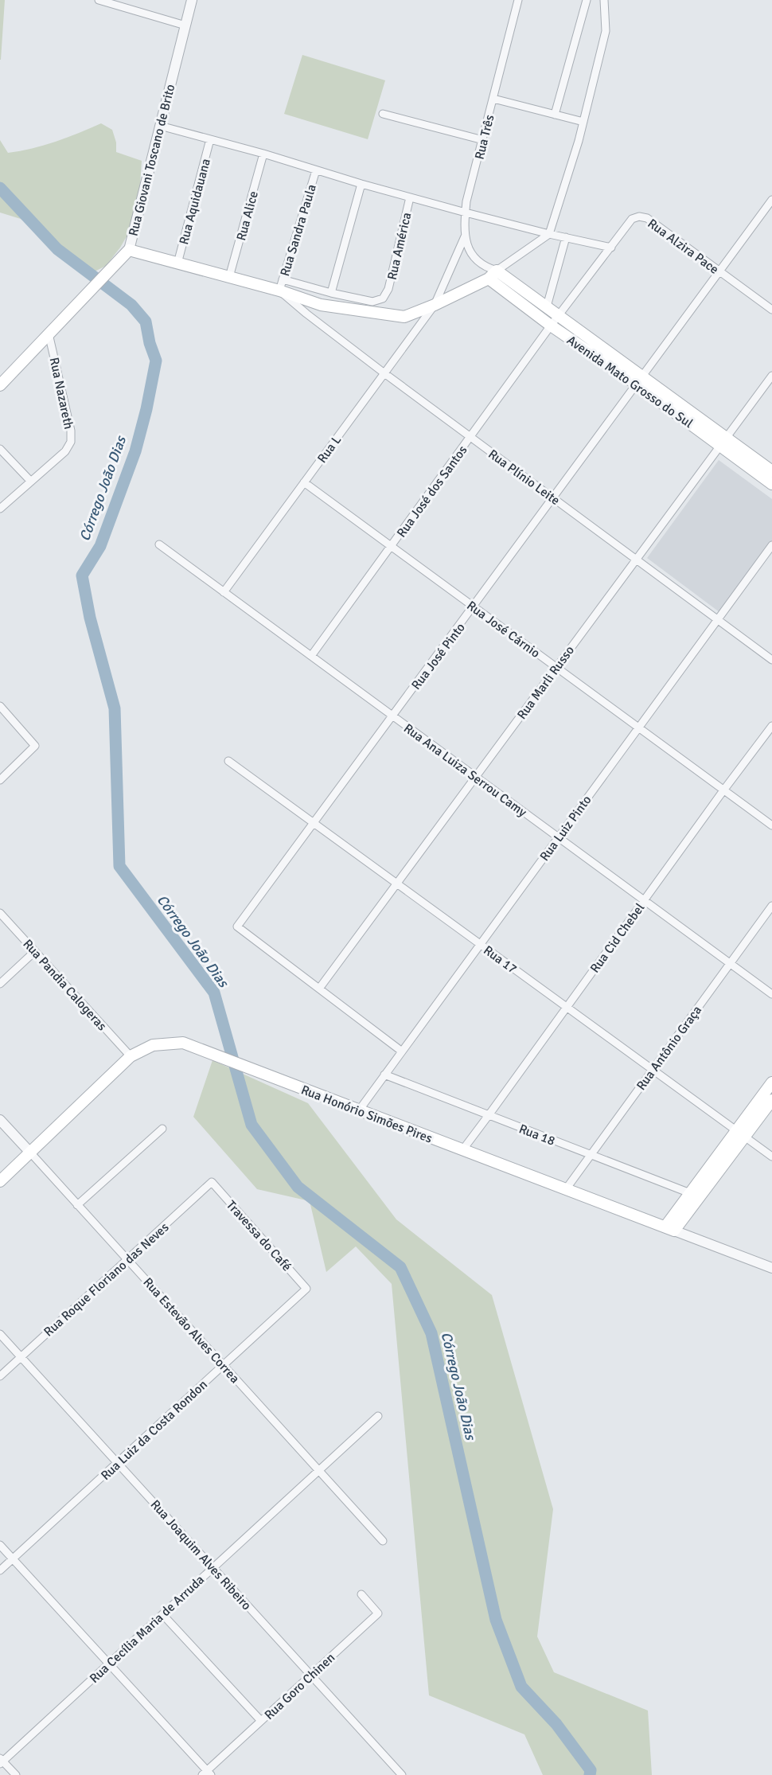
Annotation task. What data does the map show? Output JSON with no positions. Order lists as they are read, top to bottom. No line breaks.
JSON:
{"streets":{"main road":["Rua Giovani Toscano de Brito","Avenida Mato Grosso do Sul","Rua Honório Simões Pires"],"street":["Rua Três","Rua Aquidauana","Rua Alice","Rua Sandra Paula","Rua América","Rua Alzira Pace","Rua Nazareth","Rua L","Rua Plínio Leite","Rua José dos Santos","Rua José Cárnio","Rua José Pinto","Rua Marli Russo","Rua Ana Luiza Serrou Camy","Rua Luiz Pinto","Rua Cid Chebel","Rua 17","Rua Pandia Calogeras","Rua Antônio Graça","Rua 18","Travessa do Café","Rua Roque Floriano das Neves","Rua Estevão Alves Correa","Rua Luiz da Costa Rondon","Rua Joaquim Alves Ribeiro","Rua Cecília Maria de Arruda","Rua Goro Chinen"]},"crossings":[["Rua Três","Rua L"],["Rua Giovani Toscano de Brito","Rua Nazareth"],["Rua Sandra Paula","Rua Plínio Leite"],["Rua Alzira Pace","Avenida Mato Grosso do Sul"],["Rua Alzira Pace","Rua José dos Santos"],["Rua Alzira Pace","Rua José Pinto"],["Avenida Mato Grosso do Sul","Rua José dos Santos"],["Avenida Mato Grosso do Sul","Rua José Pinto"],["Avenida Mato Grosso do Sul","Rua Marli Russo"],["Rua L","Rua Plínio Leite"],["Rua L","Rua José Cárnio"],["Rua L","Rua Ana Luiza Serrou Camy"],["Rua Plínio Leite","Rua José dos Santos"],["Rua Plínio Leite","Rua José Pinto"],["Rua Plínio Leite","Rua Marli Russo"],["Rua Plínio Leite","Rua Luiz Pinto"],["Rua José dos Santos","Rua José Cárnio"],["Rua José dos Santos","Rua Ana Luiza Serrou Camy"],["Rua José Cárnio","Rua José Pinto"],["Rua José Cárnio","Rua Marli Russo"],["Rua José Cárnio","Rua Luiz Pinto"],["Rua José Cárnio","Rua Cid Chebel"],["Rua José Pinto","Rua Marli Russo"],["Rua José Pinto","Rua Ana Luiza Serrou Camy"],["Rua José Pinto","Rua 17"],["Rua Marli Russo","Rua Ana Luiza Serrou Camy"],["Rua Marli Russo","Rua 17"],["Rua Ana Luiza Serrou Camy","Rua Luiz Pinto"],["Rua Ana Luiza Serrou Camy","Rua Cid Chebel"],["Rua Ana Luiza Serrou Camy","Rua Antônio Graça"],["Rua Luiz Pinto","Rua 17"],["Rua Luiz Pinto","Rua Honório Simões Pires"],["Rua Luiz Pinto","Rua 18"],["Rua Cid Chebel","Rua 17"],["Rua Cid Chebel","Rua Honório Simões Pires"],["Rua Cid Chebel","Rua 18"],["Rua 17","Rua Antônio Graça"],["Rua Pandia Calogeras","Rua Honório Simões Pires"],["Rua Antônio Graça","Rua Honório Simões Pires"],["Rua Antônio Graça","Rua 18"],["Rua Honório Simões Pires","Rua Estevão Alves Correa"],["Travessa do Café","Rua Roque Floriano das Neves"],["Travessa do Café","Rua Luiz da Costa Rondon"],["Rua Roque Floriano das Neves","Rua Estevão Alves Correa"],["Rua Roque Floriano das Neves","Rua Joaquim Alves Ribeiro"],["Rua Estevão Alves Correa","Rua Luiz da Costa Rondon"],["Rua Estevão Alves Correa","Rua Cecília Maria de Arruda"],["Rua Luiz da Costa Rondon","Rua Joaquim Alves Ribeiro"],["Rua Joaquim Alves Ribeiro","Rua Cecília Maria de Arruda"],["Rua Joaquim Alves Ribeiro","Rua Goro Chinen"]],"water":["Córrego João Dias"]}
